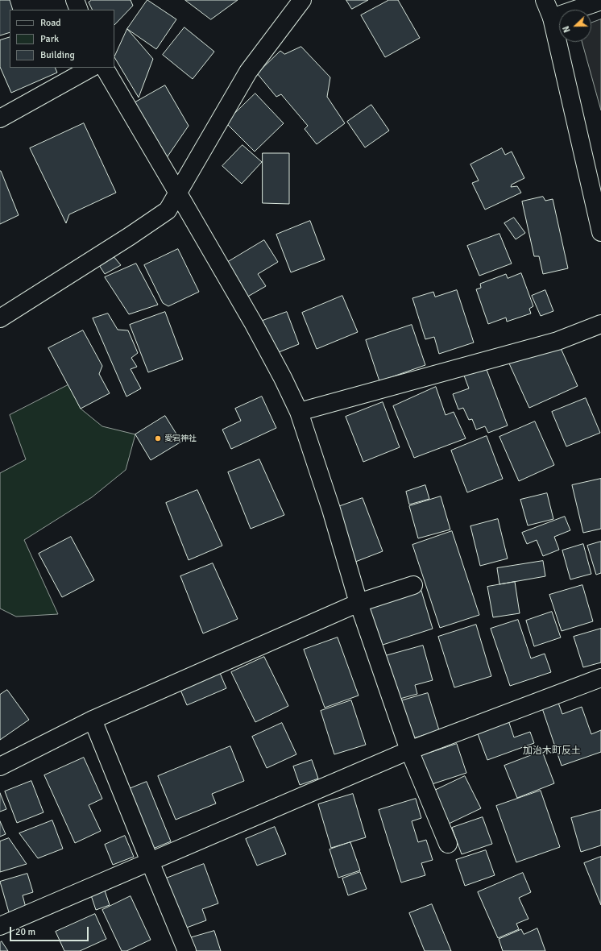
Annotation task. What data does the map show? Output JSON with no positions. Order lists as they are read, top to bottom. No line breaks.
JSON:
{"districts":["加治木町反土"],"places":["愛宕神社"],"legend":["Road","Park","Building"],"scale_bar":"20 m","north":"left"}
